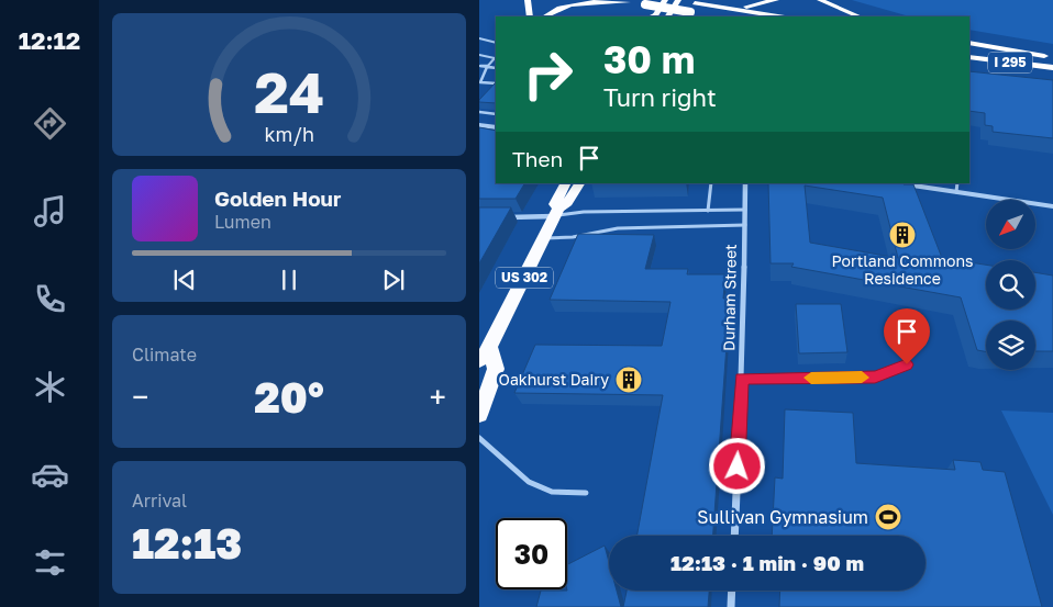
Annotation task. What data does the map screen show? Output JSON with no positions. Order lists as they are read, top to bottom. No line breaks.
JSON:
{"streets":{"highway":["I 295","US 302"],"street":["Durham Street"]},"places":{"building":["Portland Commons Residence","Oakhurst Dairy"],"sports":["Sullivan Gymnasium"]},"north":"bottom left","page":{"tabs":"12:12","turn":["30 m","Turn right"],"then":"Then","song":["Golden Hour","Lumen"],"tile":["Climate",["Arrival","12:13"]],"heat":["−","20°","+"],"limit":"30","trip":"12:13 · 1 min · 90 m","gauge":["24","km/h"]}}
